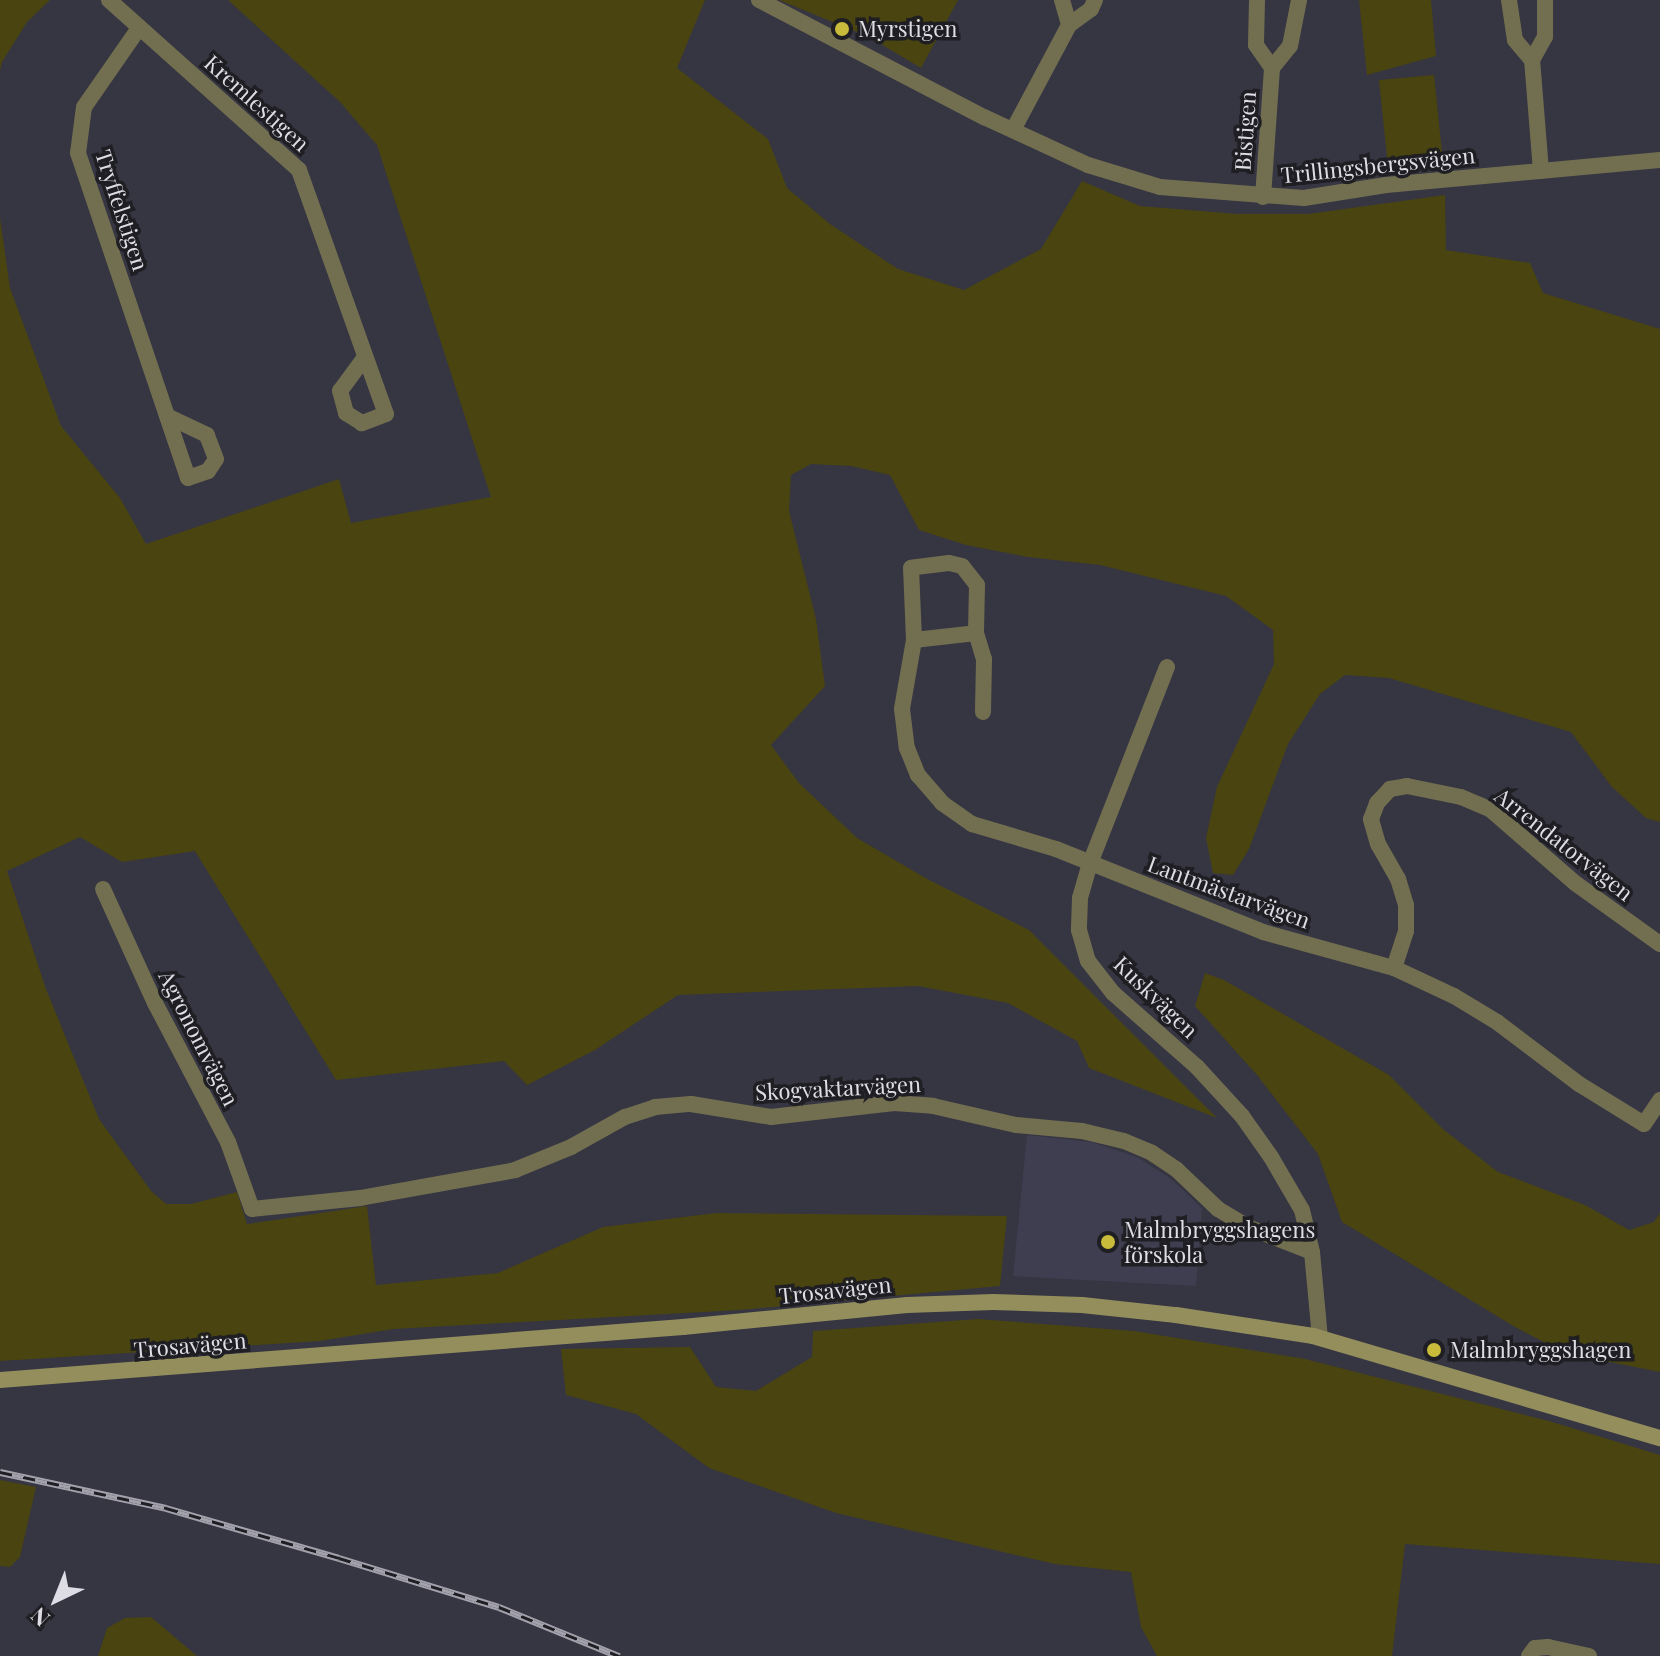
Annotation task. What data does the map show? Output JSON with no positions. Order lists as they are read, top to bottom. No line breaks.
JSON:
{"streets":{"main road":["Trosavägen"],"street":["Kremlestigen","Bistigen","Trillingsbergsvägen","Tryffelstigen","Arrendatorvägen","Lantmästarvägen","Kuskvägen","Agronomvägen","Skogvaktarvägen"]},"crossings":[["Kremlestigen","Tryffelstigen"],["Bistigen","Trillingsbergsvägen"],["Arrendatorvägen","Lantmästarvägen"],["Lantmästarvägen","Kuskvägen"],["Kuskvägen","Skogvaktarvägen"],["Kuskvägen","Trosavägen"],["Agronomvägen","Skogvaktarvägen"]],"places":["Myrstigen","Malmbryggshagens förskola","Malmbryggshagen"],"north":"bottom left"}
